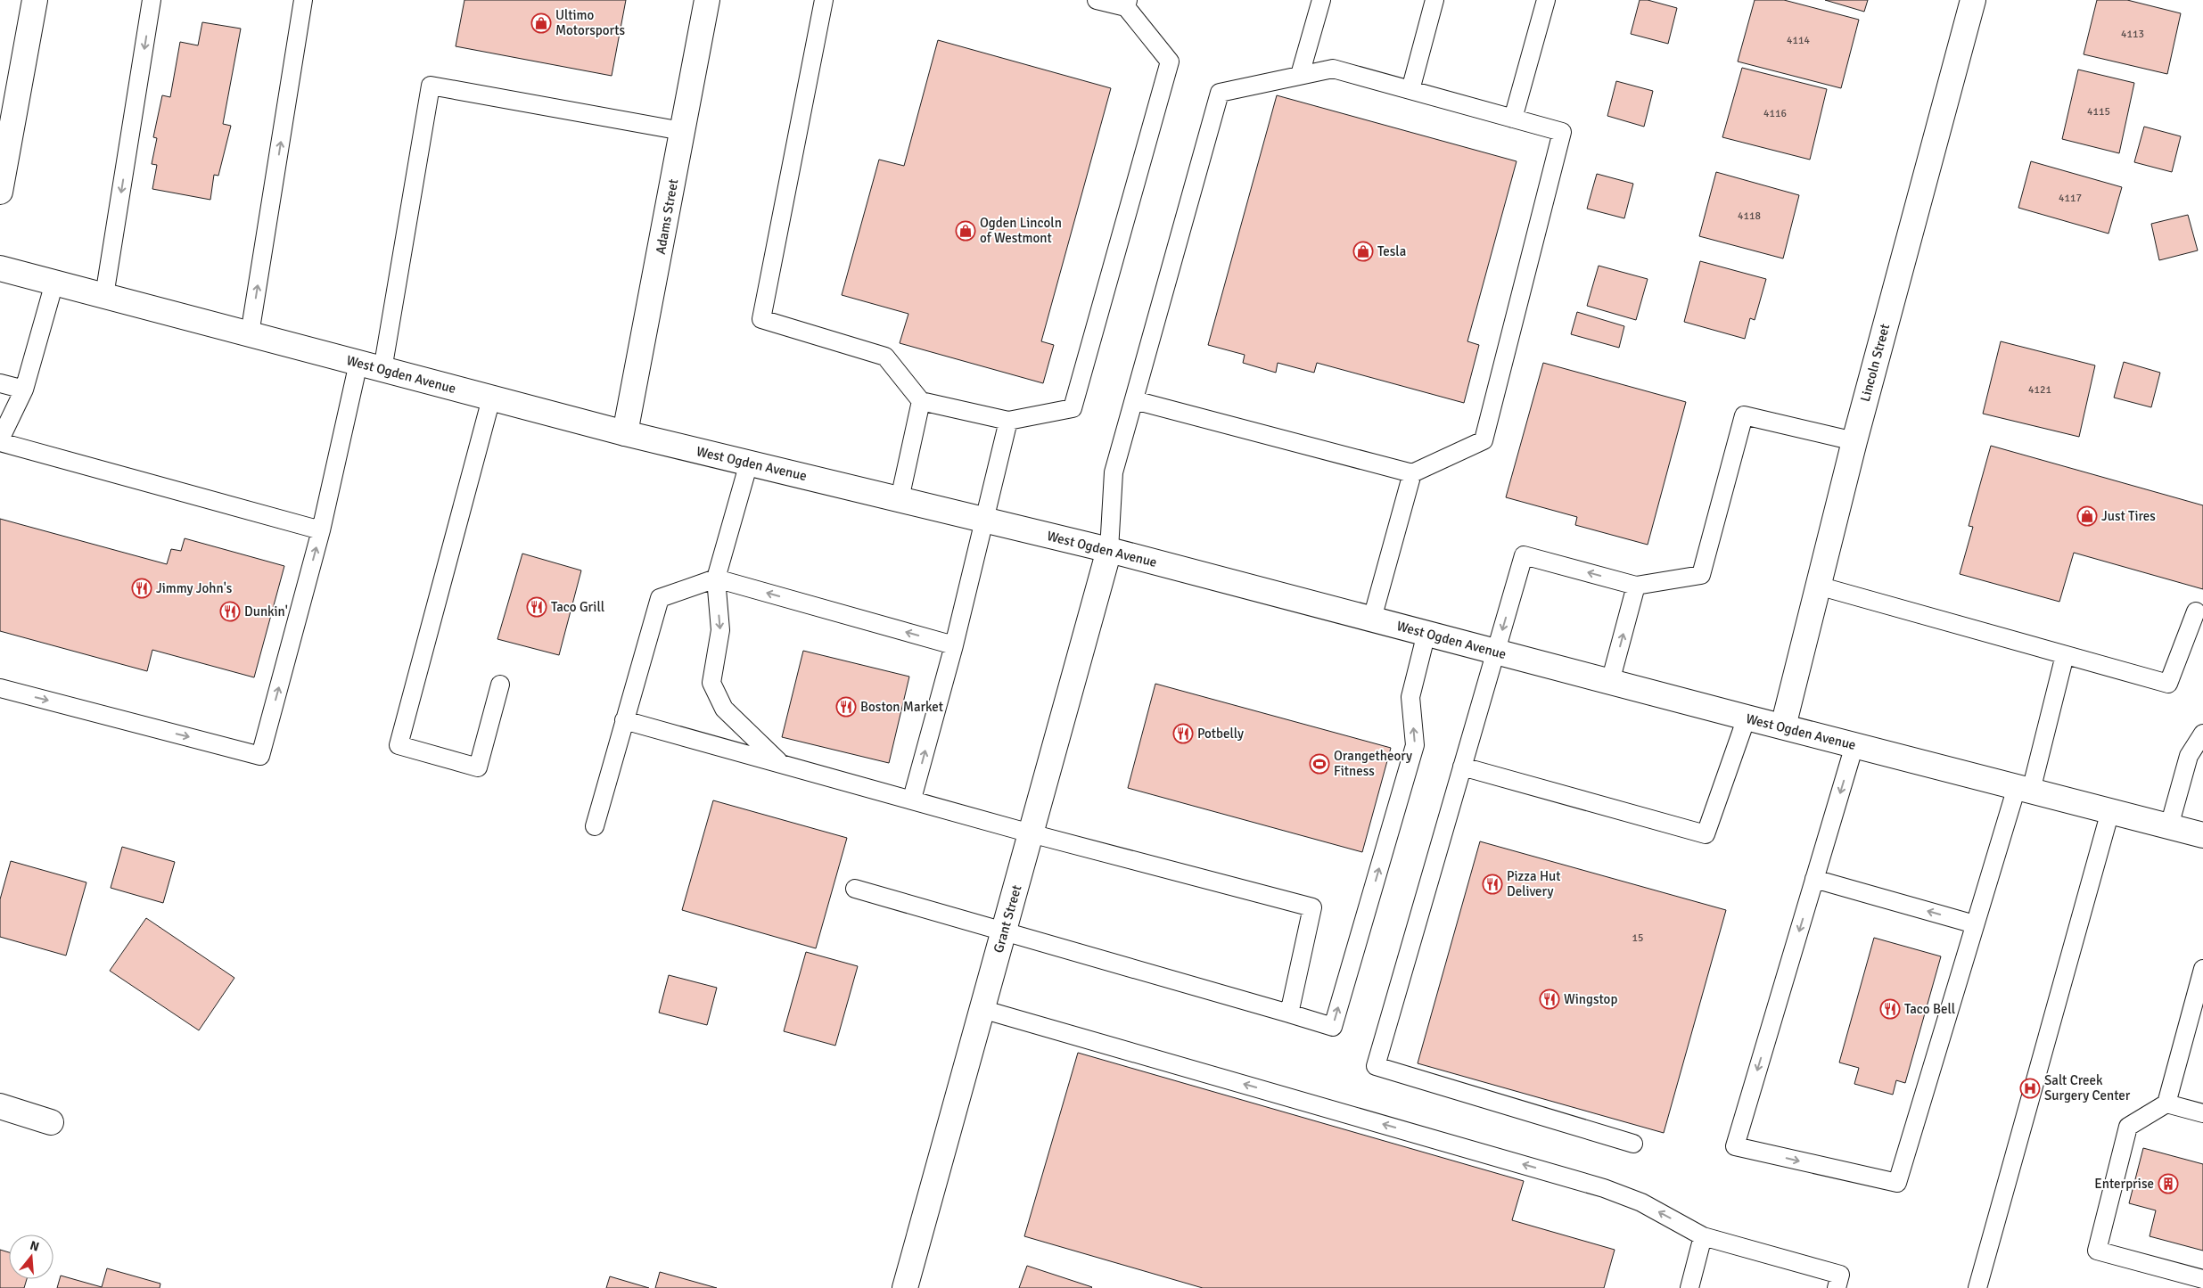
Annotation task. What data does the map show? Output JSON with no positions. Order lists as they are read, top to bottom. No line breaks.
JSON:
{"streets":{"main road":["Adams Street","Lincoln Street","West Ogden Avenue","Grant Street"]},"crossings":[["Adams Street","West Ogden Avenue"],["Lincoln Street","West Ogden Avenue"],["West Ogden Avenue","Grant Street"]],"places":{"shop":["Ultimo Motorsports","Ogden Lincoln of Westmont","Tesla","Just Tires"],"restaurant":["Jimmy John's","Taco Grill","Dunkin'","Boston Market","Potbelly","Pizza Hut Delivery","Wingstop","Taco Bell"],"sports":["Orangetheory Fitness"],"hospital":["Salt Creek Surgery Center"],"building":["Enterprise"]},"house_numbers":["4113","4114","4115","4116","4117","4118","4121","15"],"north":"top"}
